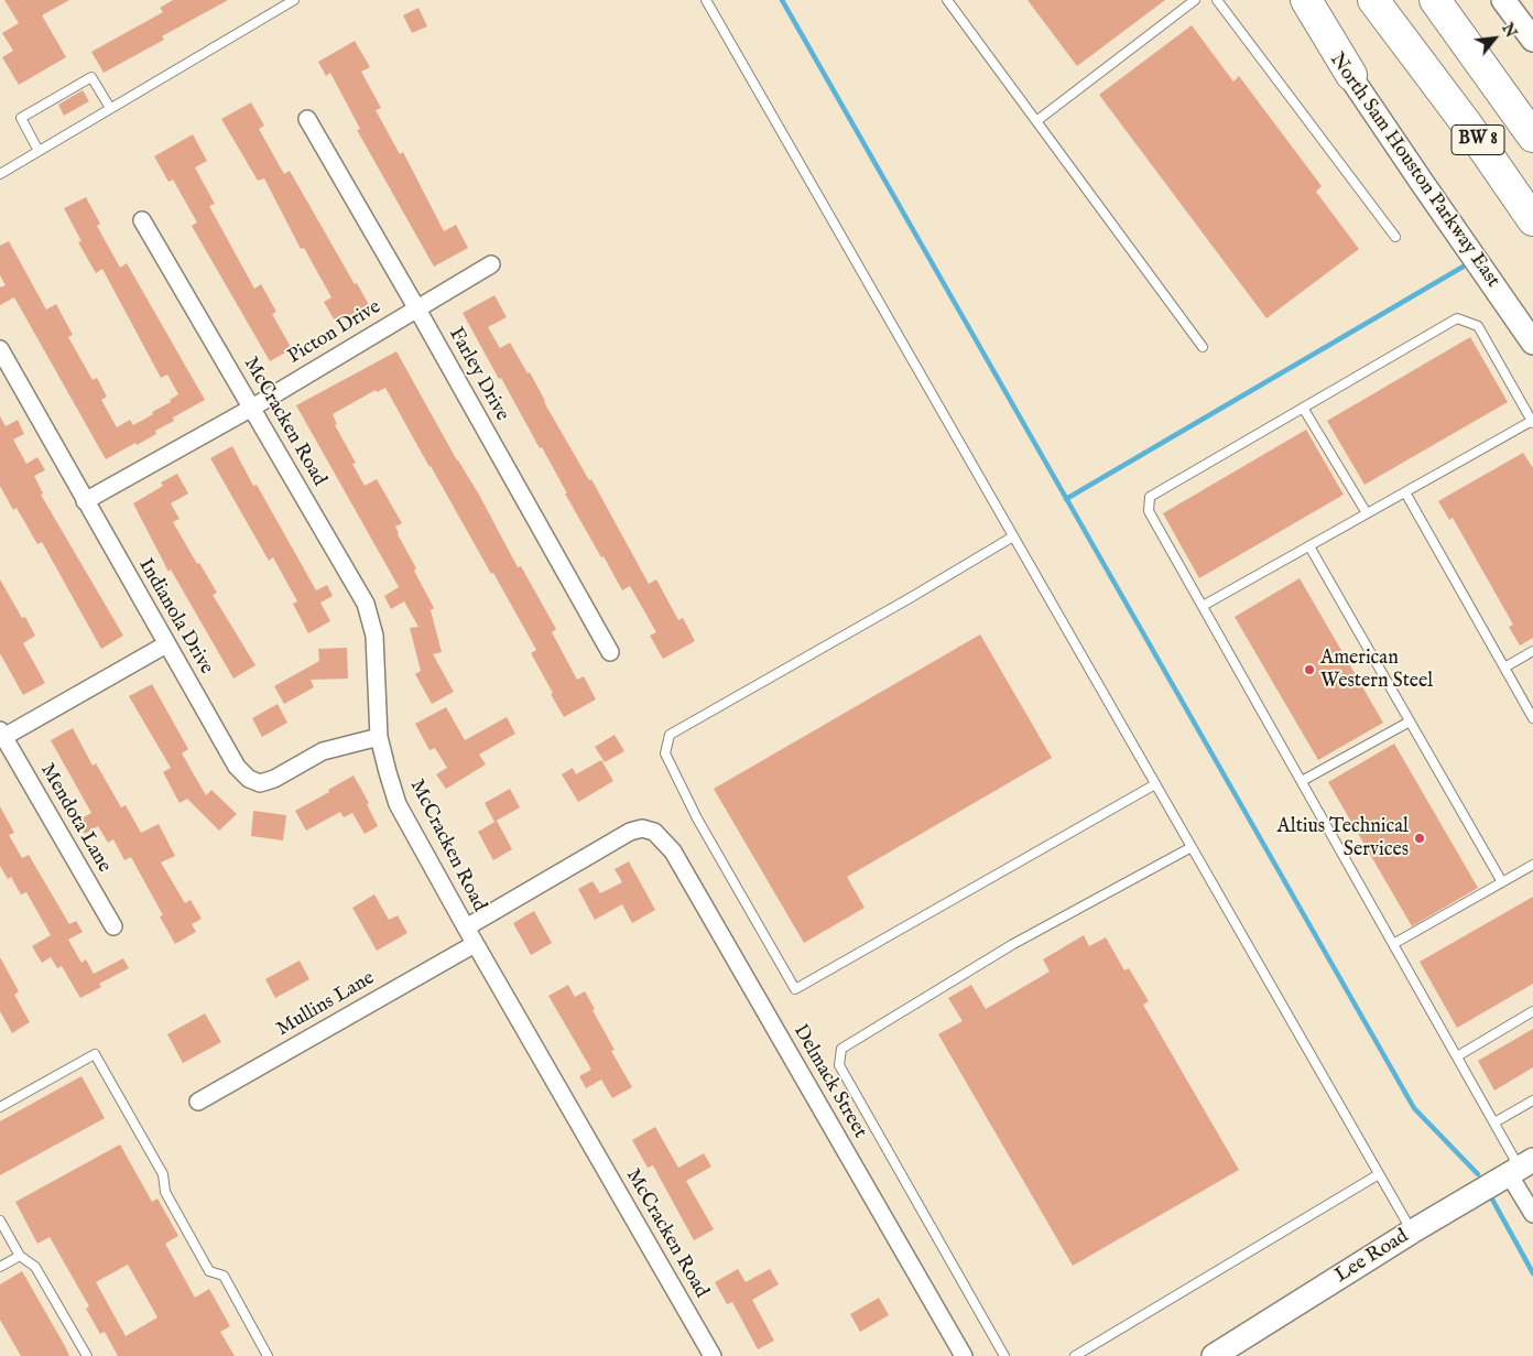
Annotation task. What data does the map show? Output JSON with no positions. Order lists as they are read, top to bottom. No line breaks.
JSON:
{"streets":{"highway":["BW 8"],"main road":["North Sam Houston Parkway East","Lee Road"],"street":["Picton Drive","Farley Drive","McCracken Road","Indianola Drive","Mendota Lane","Mullins Lane","Delmack Street"]},"crossings":[["Picton Drive","Farley Drive"],["Picton Drive","McCracken Road"],["Picton Drive","Indianola Drive"],["McCracken Road","Indianola Drive"],["McCracken Road","Mullins Lane"],["McCracken Road","Delmack Street"]],"places":["American Western Steel","Altius Technical Services"],"north":"top right"}
